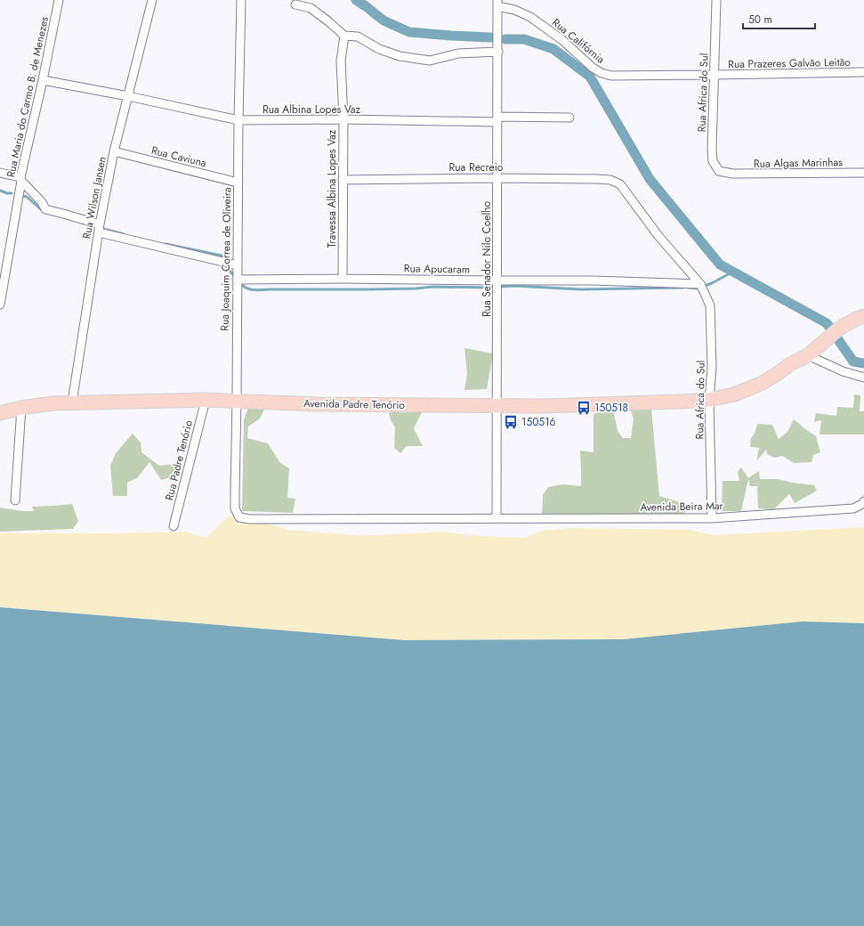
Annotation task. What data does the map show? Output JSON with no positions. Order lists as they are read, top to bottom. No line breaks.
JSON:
{"streets":{"main road":["Avenida Padre Tenório"],"street":["Rua Califórnia","Rua Prazeres Galvão Leitão","Rua Africa do Sul","Rua Maria do Carmo B. de Menezes","Rua Albina Lopes Vaz","Rua Caviuna","Rua Algas Marinhas","Rua Recreio","Travessa Albina Lopes Vaz","Rua Wilson Jansen","Rua Joaquim Correa de Oliveira","Rua Senador Nilo Coelho","Rua Apucaram","Rua Padre Tenório","Avenida Beira Mar"]},"crossings":[["Rua Califórnia","Rua Prazeres Galvão Leitão"],["Rua Califórnia","Rua Africa do Sul"],["Rua Califórnia","Rua Senador Nilo Coelho"],["Rua Prazeres Galvão Leitão","Rua Africa do Sul"],["Rua Africa do Sul","Rua Algas Marinhas"],["Rua Africa do Sul","Rua Recreio"],["Rua Africa do Sul","Rua Apucaram"],["Rua Africa do Sul","Avenida Padre Tenório"],["Rua Africa do Sul","Avenida Beira Mar"],["Rua Maria do Carmo B. de Menezes","Rua Albina Lopes Vaz"],["Rua Albina Lopes Vaz","Travessa Albina Lopes Vaz"],["Rua Albina Lopes Vaz","Rua Wilson Jansen"],["Rua Albina Lopes Vaz","Rua Joaquim Correa de Oliveira"],["Rua Albina Lopes Vaz","Rua Senador Nilo Coelho"],["Rua Caviuna","Rua Wilson Jansen"],["Rua Caviuna","Rua Joaquim Correa de Oliveira"],["Rua Recreio","Travessa Albina Lopes Vaz"],["Rua Recreio","Rua Senador Nilo Coelho"],["Travessa Albina Lopes Vaz","Rua Apucaram"],["Rua Wilson Jansen","Avenida Padre Tenório"],["Rua Joaquim Correa de Oliveira","Rua Apucaram"],["Rua Joaquim Correa de Oliveira","Avenida Padre Tenório"],["Rua Joaquim Correa de Oliveira","Avenida Beira Mar"],["Rua Senador Nilo Coelho","Rua Apucaram"],["Rua Senador Nilo Coelho","Avenida Padre Tenório"],["Rua Senador Nilo Coelho","Avenida Beira Mar"],["Avenida Padre Tenório","Rua Padre Tenório"]],"places":{"bus stop":["150518","150516"]},"scale_bar":"50 m"}
